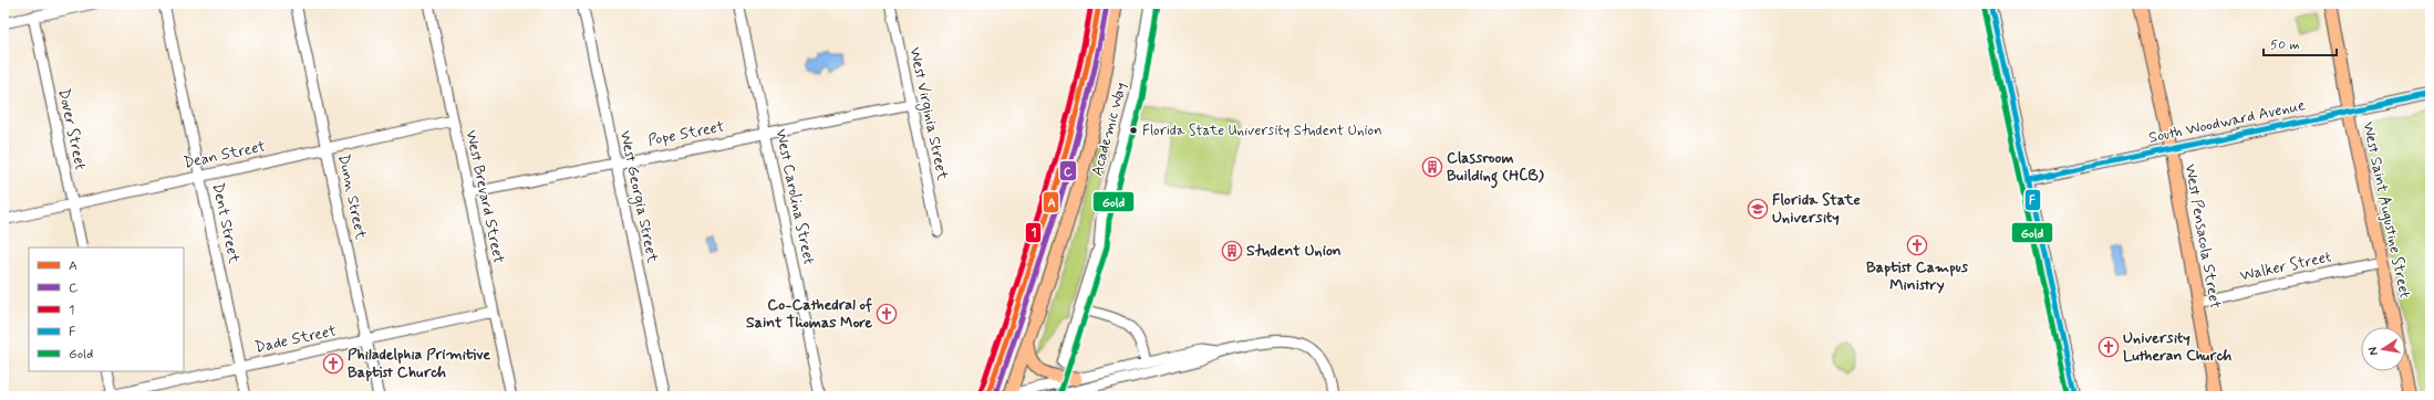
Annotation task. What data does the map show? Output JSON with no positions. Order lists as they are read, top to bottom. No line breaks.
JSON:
{"streets":{"main road":["West Saint Augustine Street","West Pensacola Street"],"street":["West Virginia Street","South Woodward Avenue","Dover Street","Academic Way","Pope Street","Dean Street","Dunn Street","West Brevard Street","West Georgia Street","West Carolina Street","Dent Street","Walker Street","Dade Street"]},"crossings":[["West Virginia Street","Pope Street"],["South Woodward Avenue","West Saint Augustine Street"],["South Woodward Avenue","West Pensacola Street"],["Dover Street","Dean Street"],["Pope Street","West Brevard Street"],["Pope Street","West Georgia Street"],["Pope Street","West Carolina Street"],["Dean Street","Dunn Street"],["Dean Street","West Brevard Street"],["Dean Street","Dent Street"],["Dunn Street","Dade Street"],["West Brevard Street","Dade Street"],["West Saint Augustine Street","Walker Street"],["Dent Street","Dade Street"],["West Pensacola Street","Walker Street"]],"places":{"other":["Florida State University Student Union"],"building":["Classroom Building (HCB)","Student Union"],"school or university":["Florida State University"],"church":["Baptist Campus Ministry","Co-Cathedral of Saint Thomas More","University Lutheran Church","Philadelphia Primitive Baptist Church"]},"lines":["transit line A","transit line 1","transit line F","transit line C","transit line Gold"],"legend":["A","C","1","F","Gold"],"scale_bar":"50 m","north":"left"}
